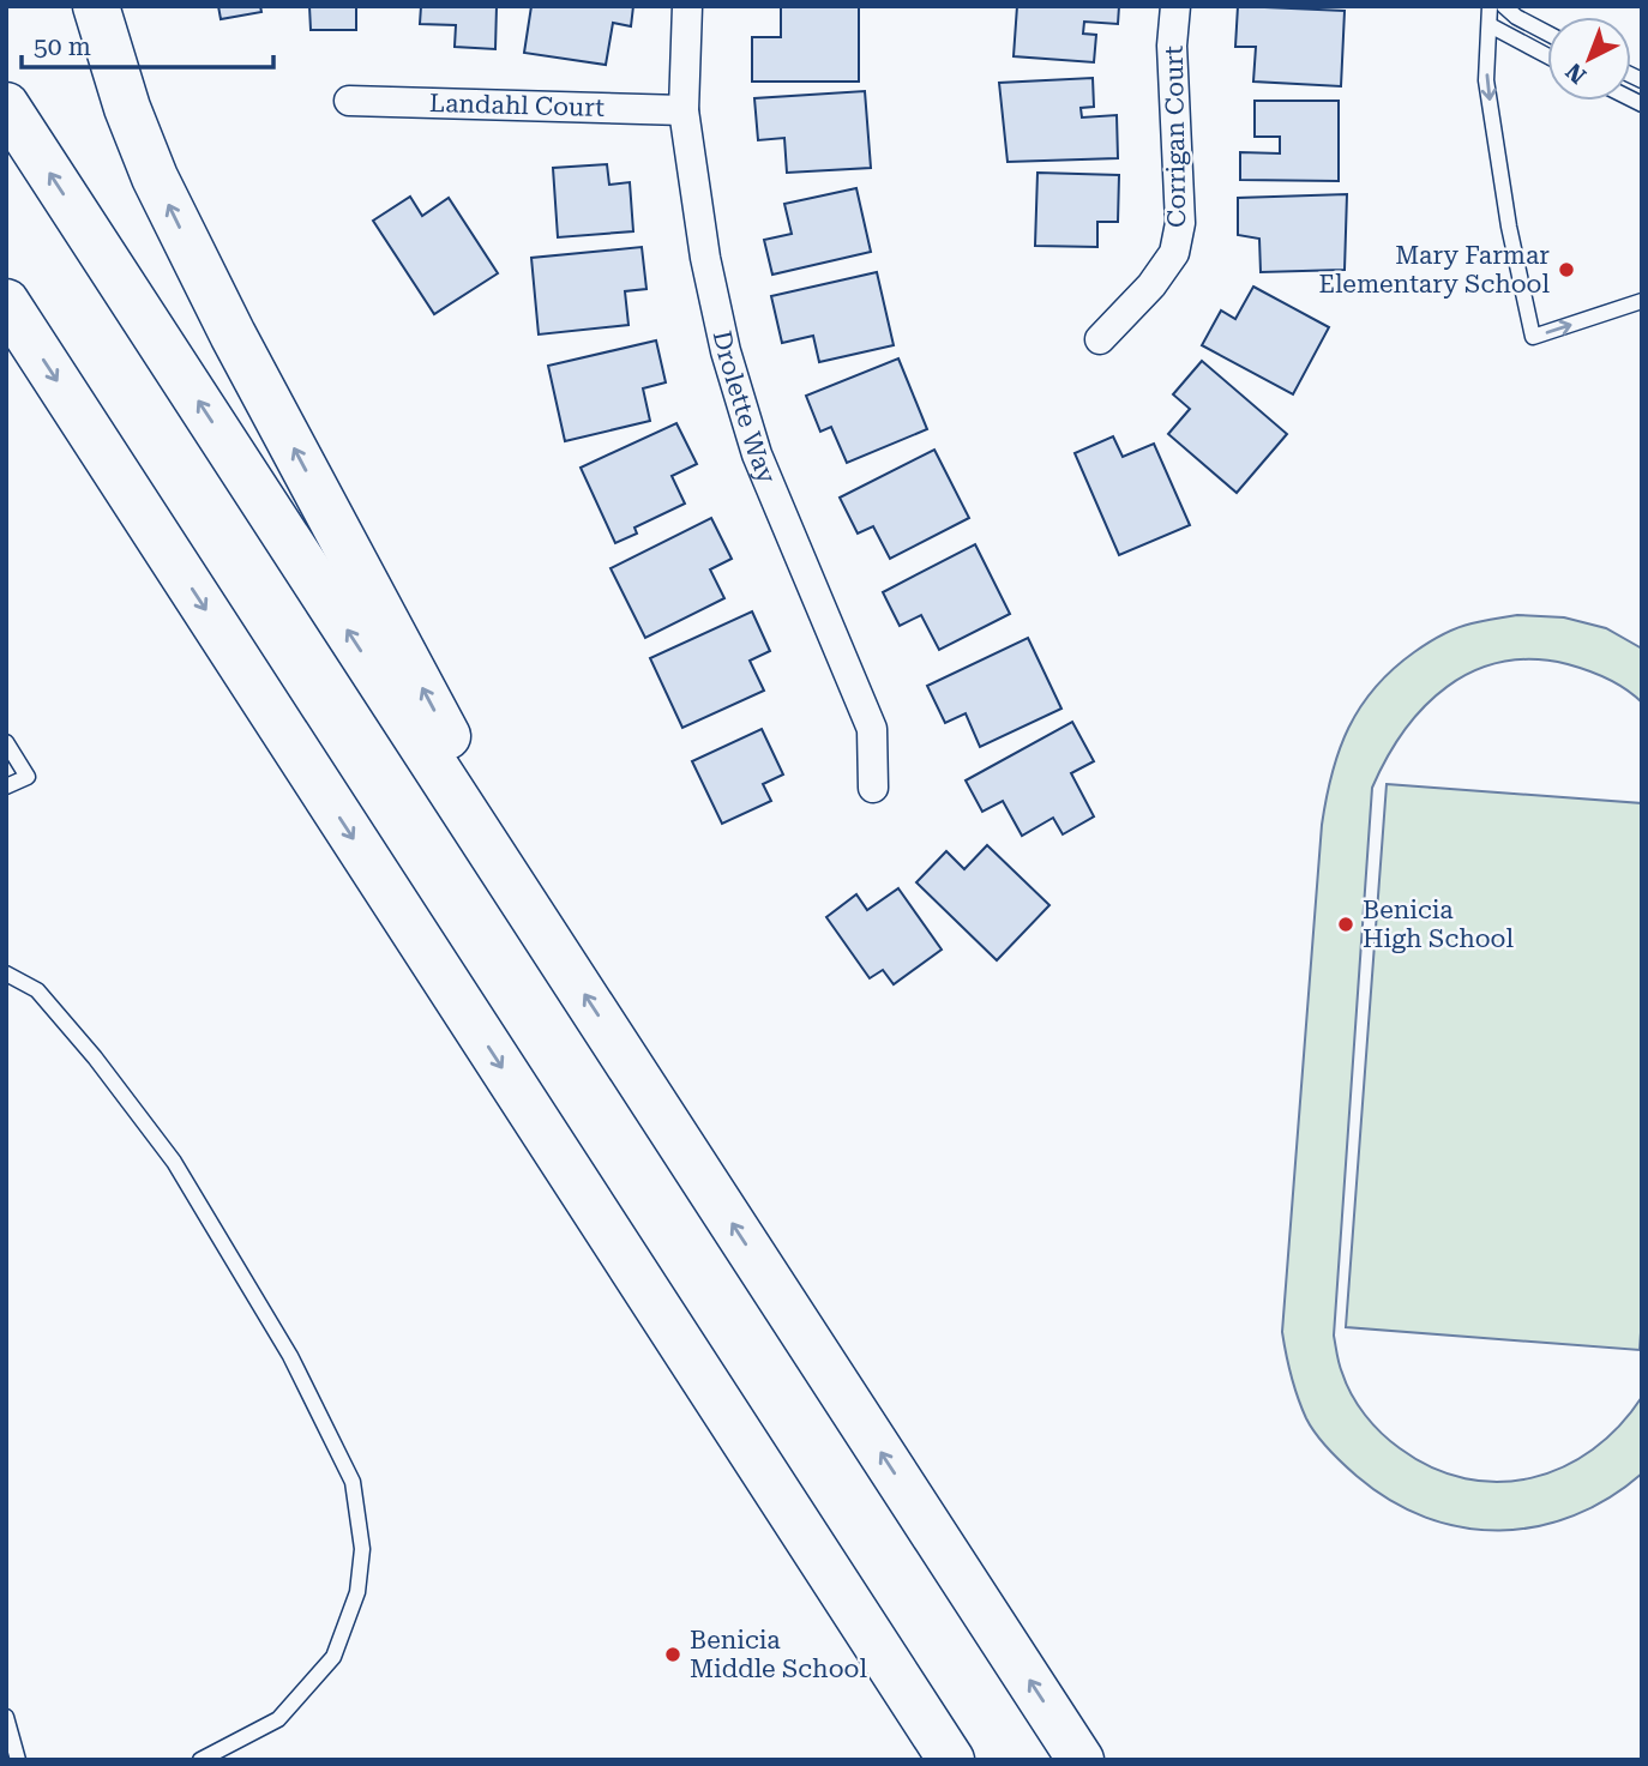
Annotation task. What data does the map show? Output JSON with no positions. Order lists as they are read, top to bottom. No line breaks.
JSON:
{"streets":{"street":["Landahl Court","Corrigan Court","Drolette Way"]},"crossings":[["Landahl Court","Drolette Way"]],"places":["Mary Farmar Elementary School","Benicia High School","Benicia Middle School"],"scale_bar":"50 m","north":"bottom left"}
